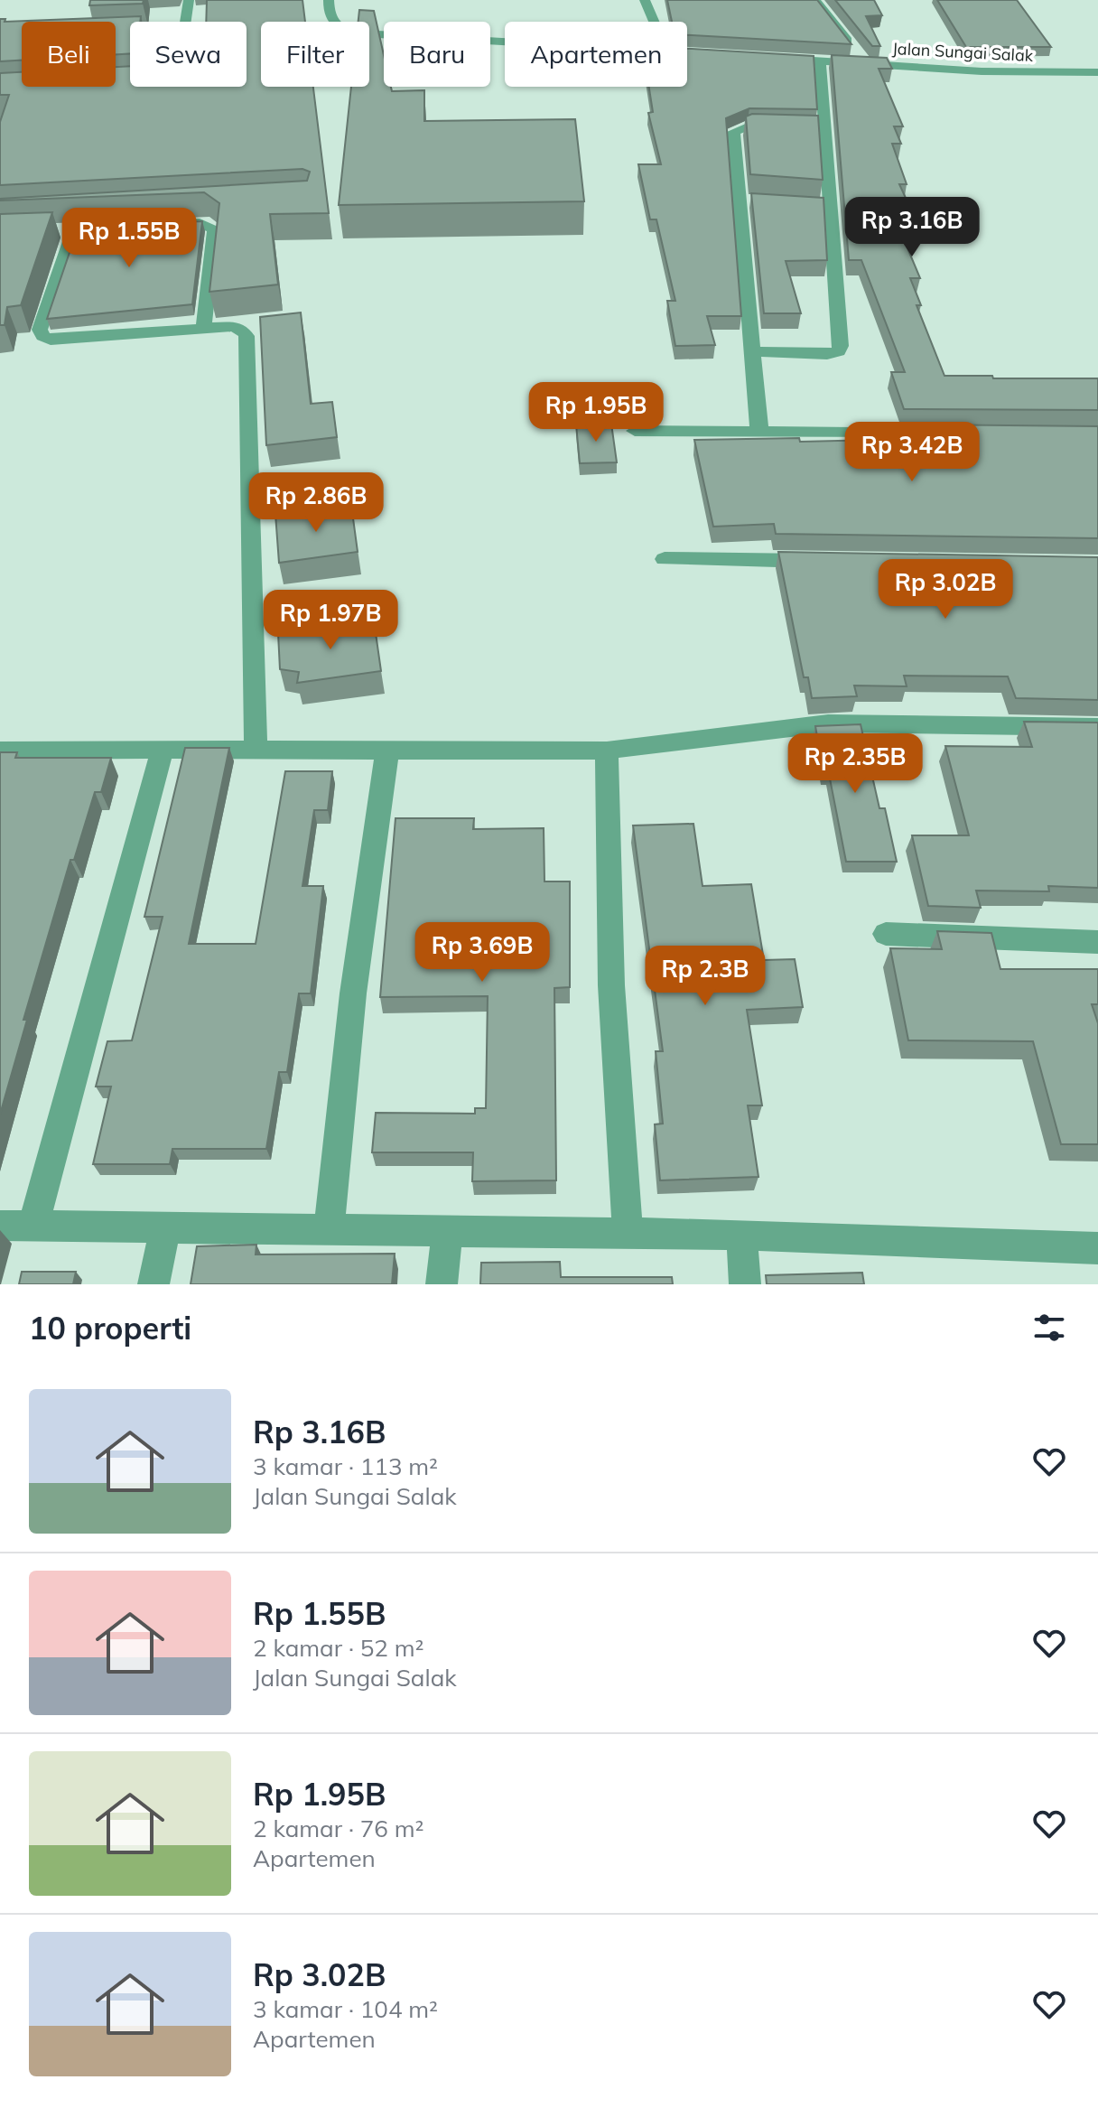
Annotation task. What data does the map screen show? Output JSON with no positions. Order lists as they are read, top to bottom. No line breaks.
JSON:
{"streets":{"street":["Jalan Sungai Salak"]},"page":{"chip":["Beli","Sewa","Filter","Baru","Apartemen"],"price":["Rp 3.16B","Rp 1.55B","Rp 1.95B","Rp 3.42B","Rp 2.86B","Rp 3.02B","Rp 1.97B","Rp 2.35B","Rp 3.69B","Rp 2.3B"],"heading":"10 properti","list":[{"name":"Rp 3.16B","note":"3 kamar · 113 m² · Jalan Sungai Salak"},{"name":"Rp 1.55B","note":"2 kamar · 52 m² · Jalan Sungai Salak"},{"name":"Rp 1.95B","note":"2 kamar · 76 m² · Apartemen"},{"name":"Rp 3.02B","note":"3 kamar · 104 m² · Apartemen"}]}}
